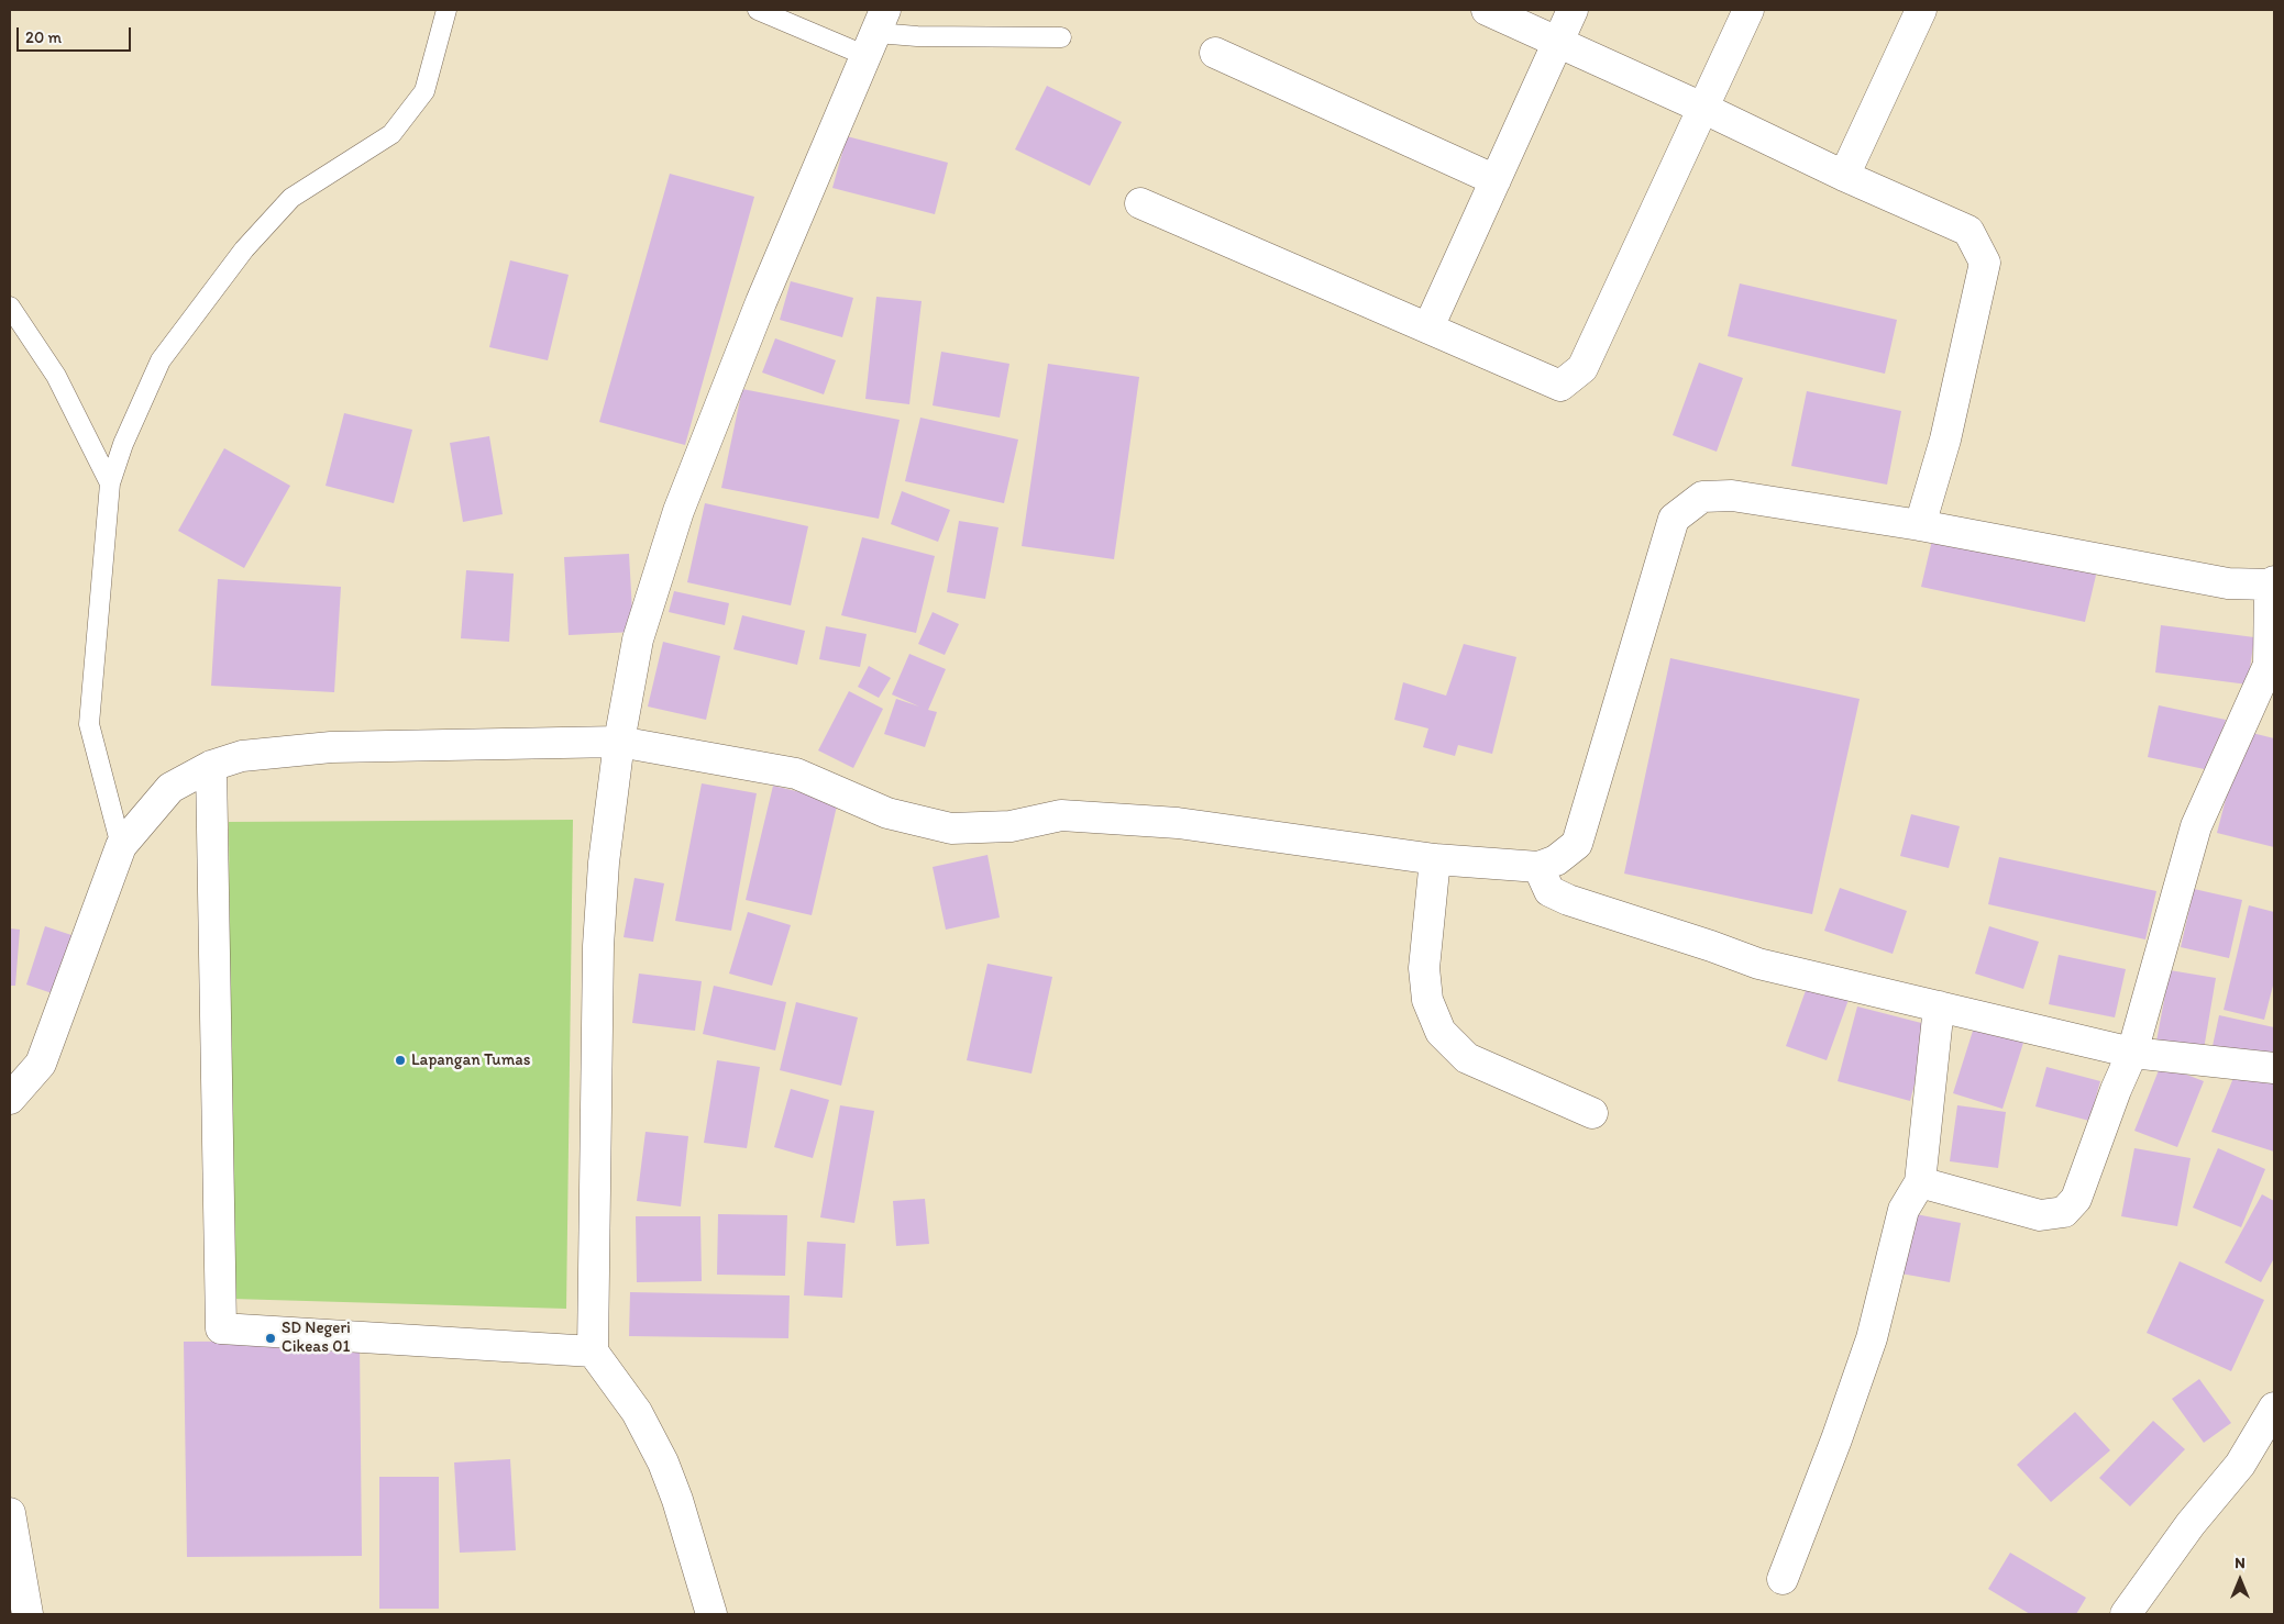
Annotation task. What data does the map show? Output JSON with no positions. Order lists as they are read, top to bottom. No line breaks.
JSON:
{"places":["Lapangan Tumas","SD Negeri Cikeas 01"],"scale_bar":"20 m","north":"top"}
